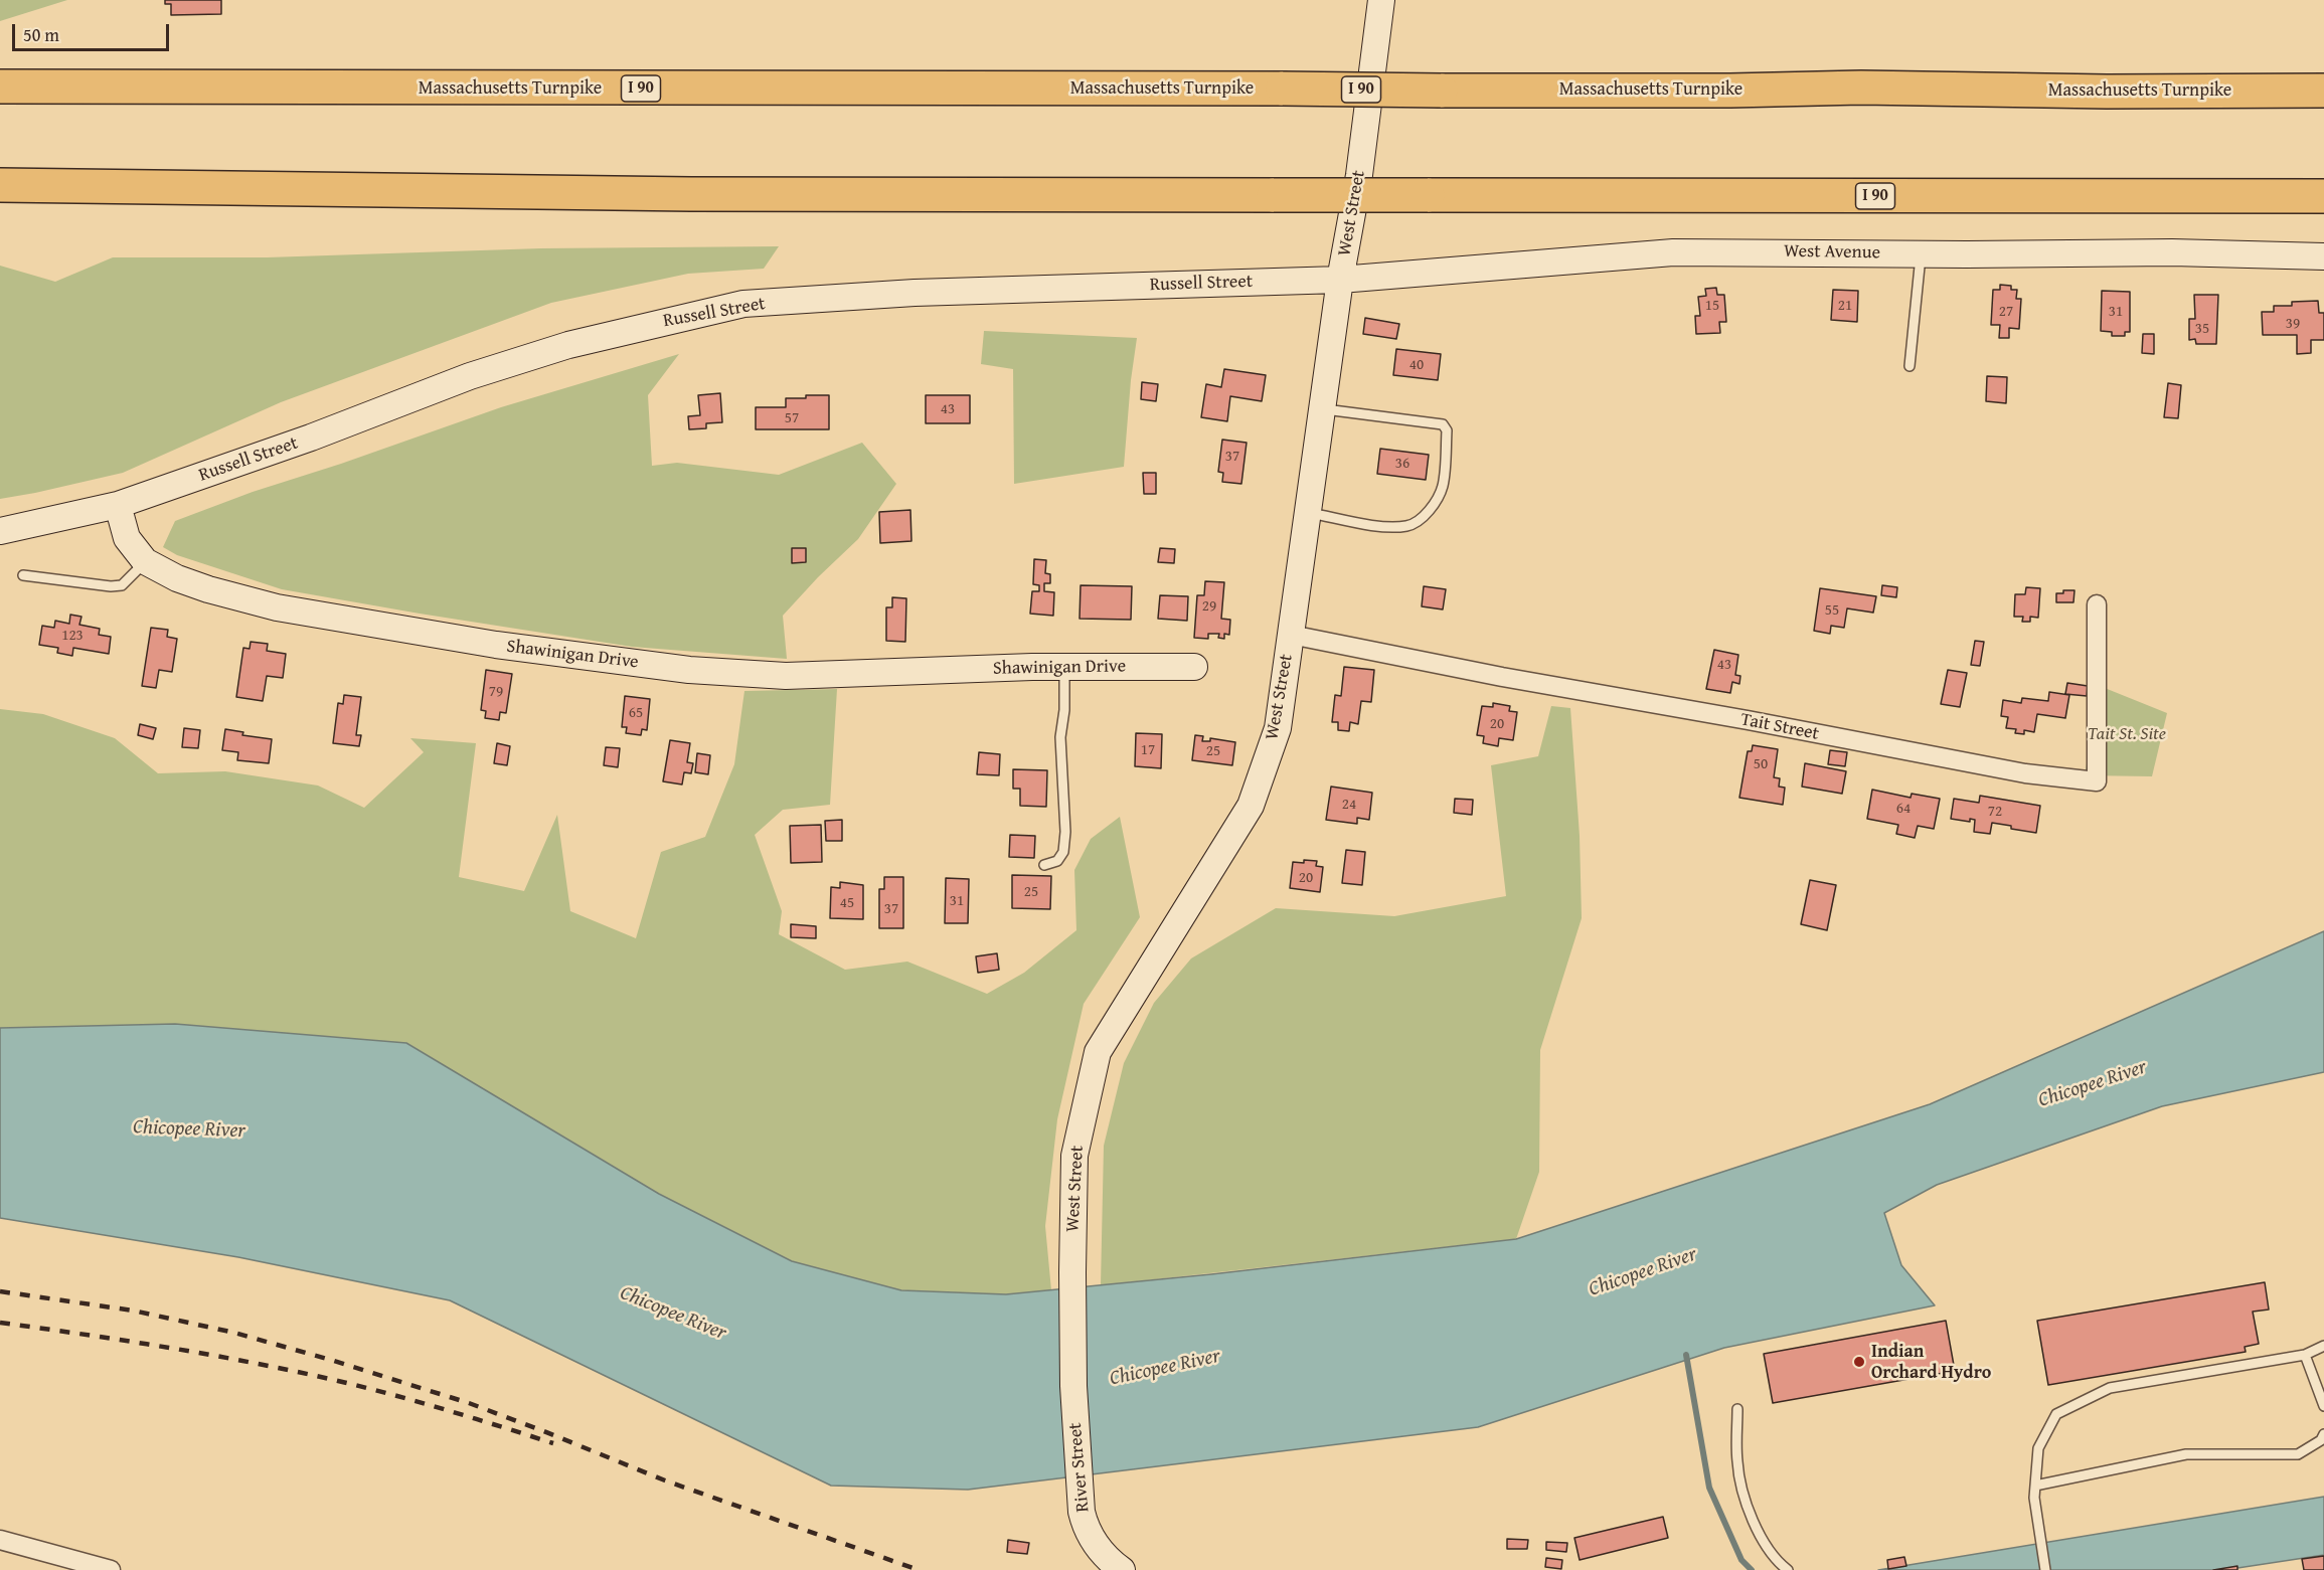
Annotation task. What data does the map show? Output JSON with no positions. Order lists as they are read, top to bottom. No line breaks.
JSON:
{"streets":{"highway":["Massachusetts Turnpike","I 90"],"main road":["West Street","West Avenue","Russell Street","Shawinigan Drive","River Street"],"street":["Tait Street"]},"crossings":[["West Street","West Avenue"],["West Street","Russell Street"],["West Street","Tait Street"],["West Street","River Street"],["West Avenue","Russell Street"],["Russell Street","Shawinigan Drive"]],"water":["Chicopee River"],"parks":["Tait St. Site"],"places":["Indian Orchard Hydro"],"house_numbers":["15","21","27","31","39","35","40","43","57","37","36","29","55","123","43","79","65","20","17","25","50","24","64","72","20","25","31","45","37"],"scale_bar":"50 m"}
